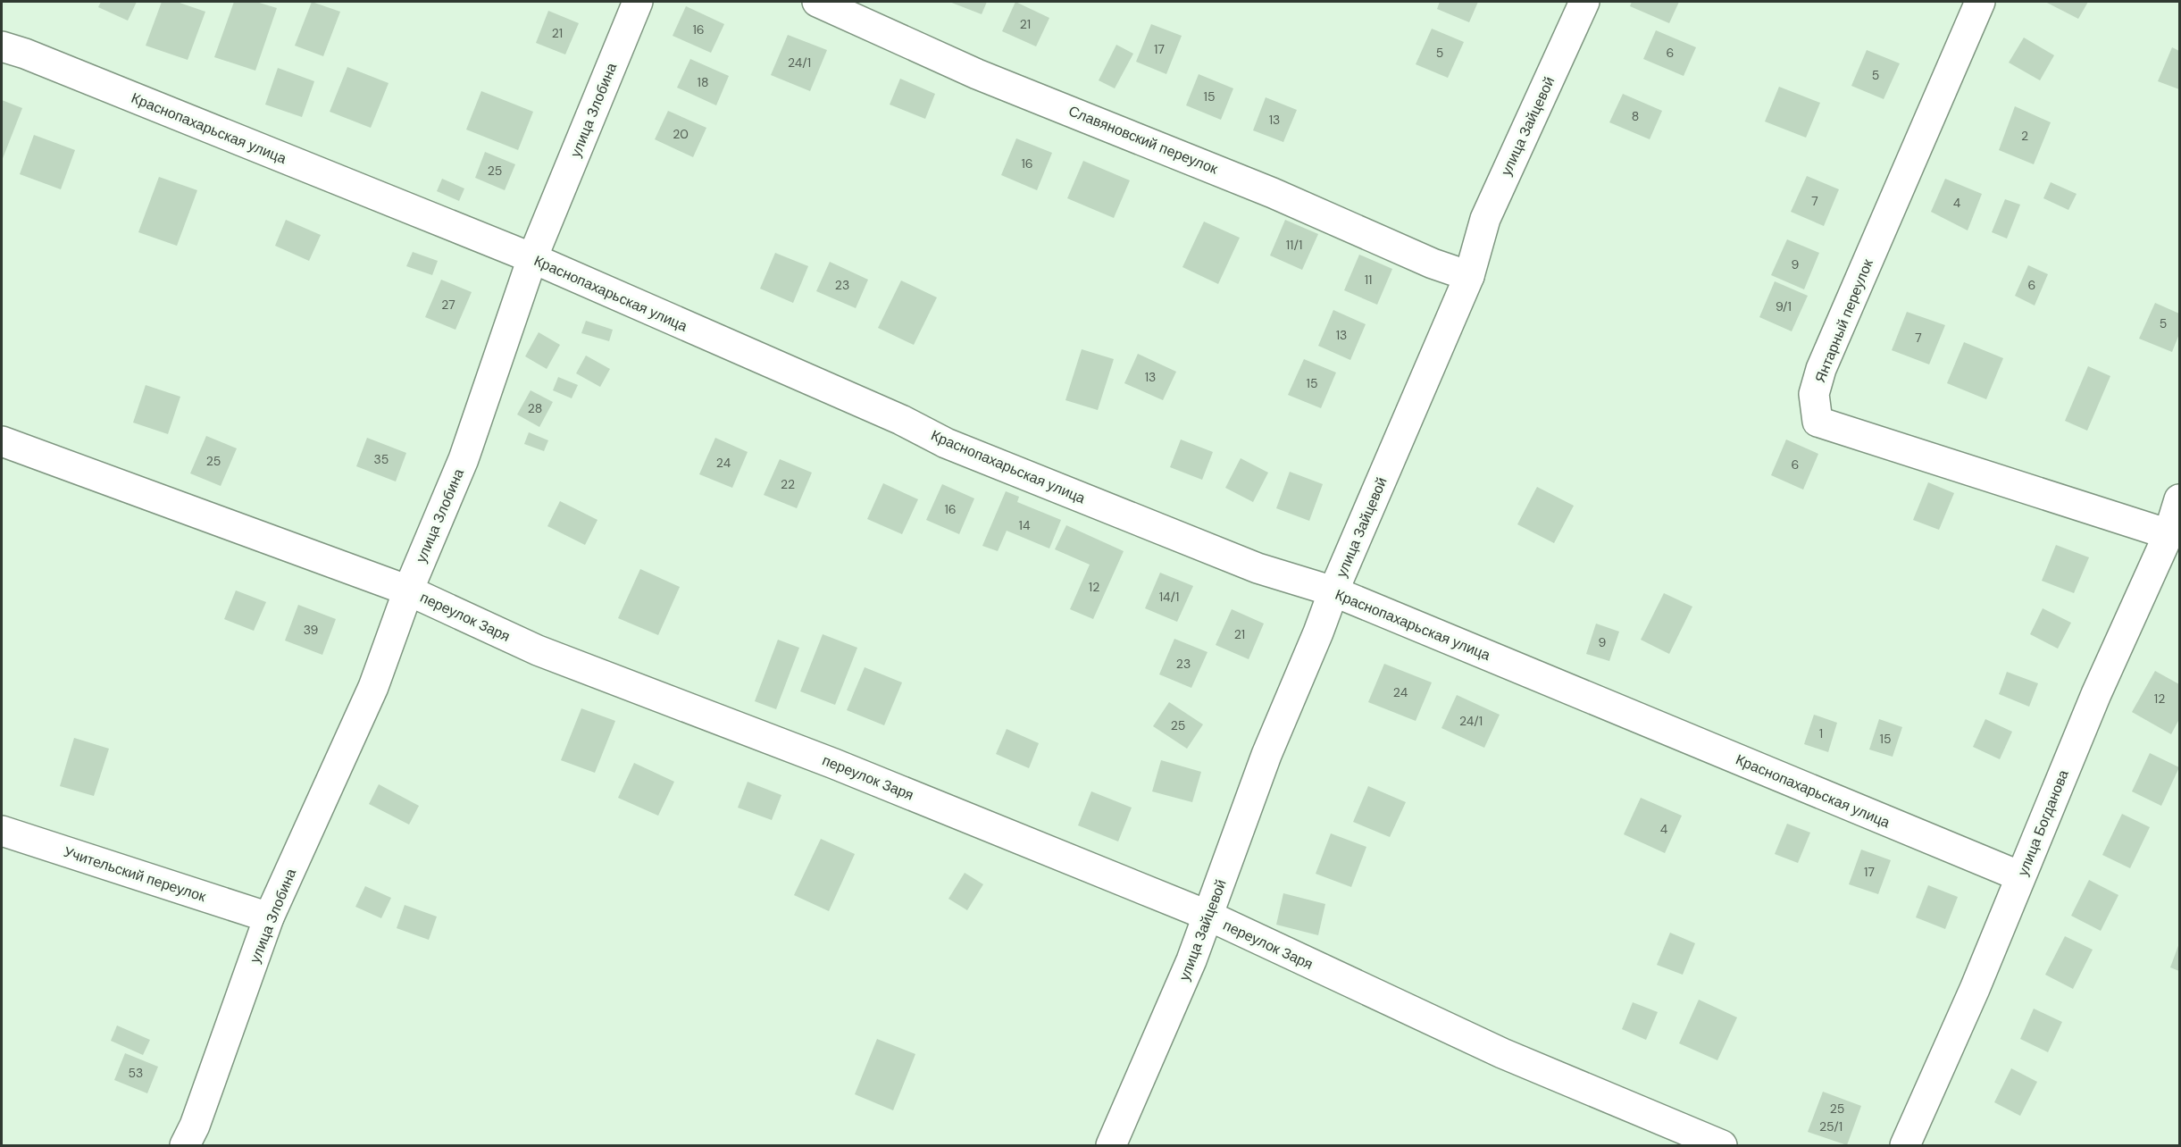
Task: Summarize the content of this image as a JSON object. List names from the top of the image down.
{
  "streets": {
    "street": [
      "улица Злобина",
      "улица Зайцевой",
      "Краснопахарьская улица",
      "Славяновский переулок",
      "Янтарный переулок",
      "переулок Заря",
      "улица Богданова",
      "Учительский переулок"
    ]
  },
  "crossings": [
    ["улица Злобина", "Краснопахарьская улица"],
    ["улица Злобина", "переулок Заря"],
    ["улица Злобина", "Учительский переулок"],
    ["улица Зайцевой", "Краснопахарьская улица"],
    ["улица Зайцевой", "Славяновский переулок"],
    ["улица Зайцевой", "переулок Заря"],
    ["Краснопахарьская улица", "улица Богданова"],
    ["Янтарный переулок", "улица Богданова"]
  ],
  "house_numbers": [
    "21",
    "16",
    "21",
    "17",
    "5",
    "6",
    "24/1",
    "5",
    "18",
    "15",
    "8",
    "13",
    "20",
    "2",
    "16",
    "25",
    "7",
    "4",
    "11/1",
    "9",
    "11",
    "23",
    "6",
    "27",
    "9/1",
    "5",
    "13",
    "7",
    "13",
    "15",
    "28",
    "35",
    "25",
    "24",
    "6",
    "22",
    "16",
    "14",
    "12",
    "14/1",
    "39",
    "21",
    "9",
    "23",
    "24",
    "12",
    "24/1",
    "25",
    "1",
    "15",
    "4",
    "17",
    "53",
    "25",
    "25/1"
  ]
}
